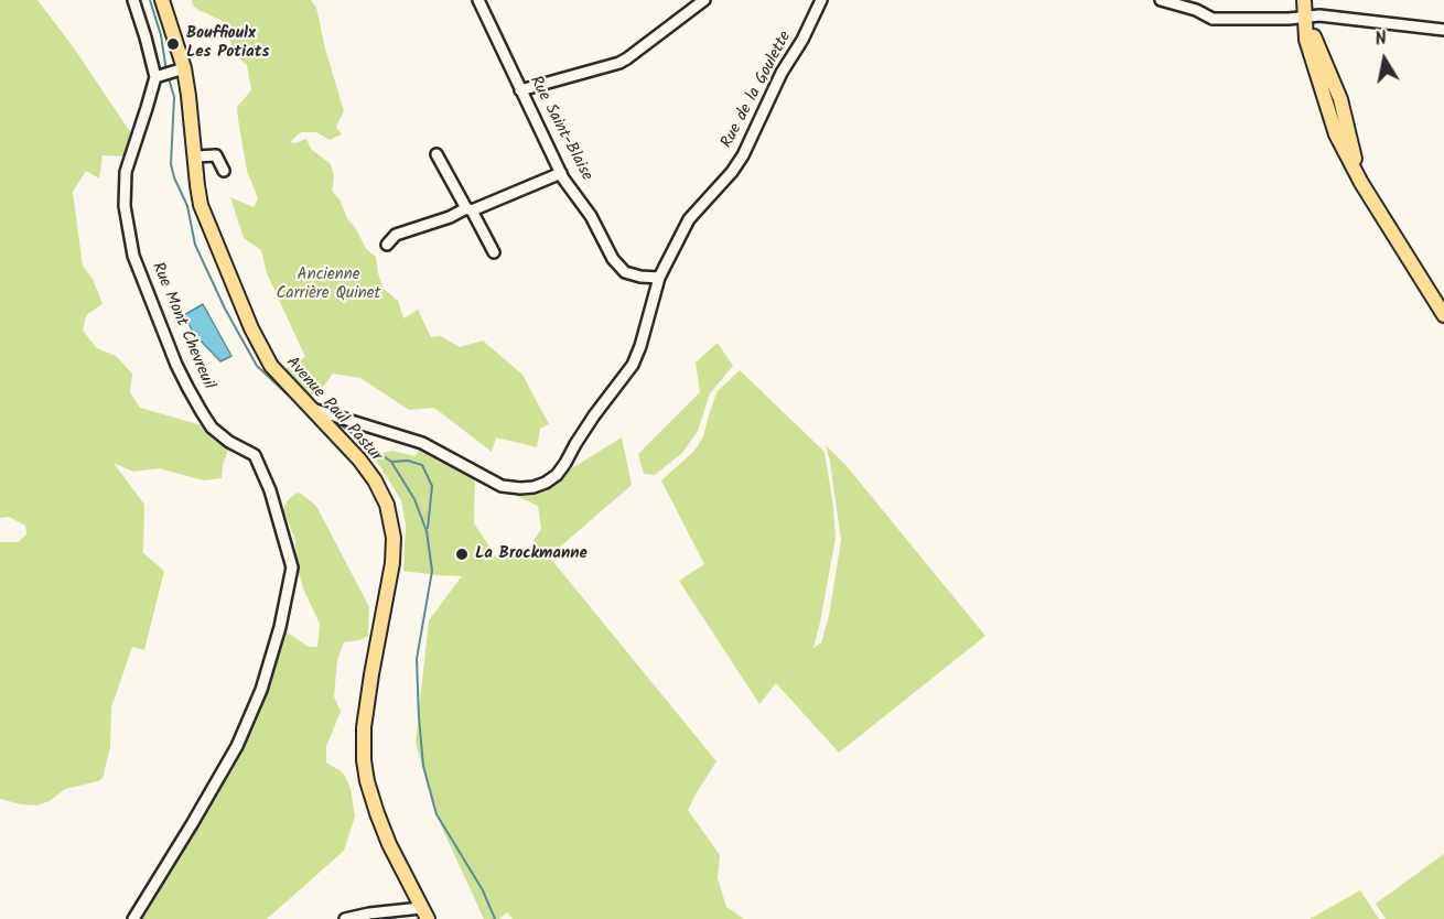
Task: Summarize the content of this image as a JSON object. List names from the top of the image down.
{
  "streets": {
    "main road": ["Avenue Paul Pastur"],
    "street": ["Rue de la Goulette", "Rue Saint-Blaise", "Rue Mont Chevreuil"]
  },
  "crossings": [
    ["Rue de la Goulette", "Rue Saint-Blaise"],
    ["Rue de la Goulette", "Avenue Paul Pastur"],
    ["Rue Mont Chevreuil", "Avenue Paul Pastur"]
  ],
  "parks": ["Ancienne Carrière Quinet"],
  "places": ["Bouffioulx Les Potiats", "La Brockmanne"],
  "north": "top"
}
